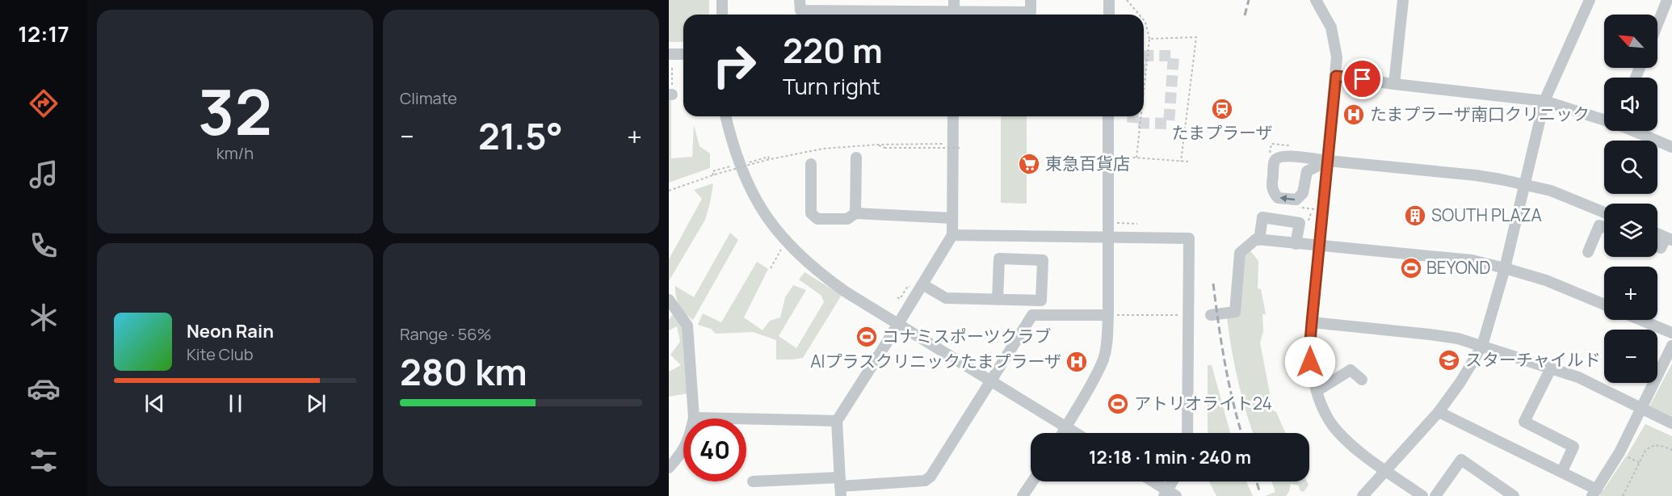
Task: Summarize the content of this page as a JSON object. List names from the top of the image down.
{
  "places": {
    "station": ["たまプラーザ"],
    "hospital": ["たまプラーザ南口クリニック", "AIプラスクリニックたまプラーザ"],
    "supermarket": ["東急百貨店"],
    "building": ["SOUTH PLAZA"],
    "sports": ["BEYOND", "コナミスポーツクラブ", "アトリオライト24"],
    "school or university": ["スターチャイルド"]
  },
  "north": "top left",
  "page": {
    "tabs": "12:17",
    "tile": [
      ["32", "km/h"],
      "Climate",
      ["Range · 56%", "280 km"]
    ],
    "map_buttons": ["+", "−"],
    "turn": ["220 m", "Turn right"],
    "heat": ["−", "21.5°", "+"],
    "song": ["Neon Rain", "Kite Club"],
    "limit": "40",
    "trip": "12:18 · 1 min · 240 m"
  }
}
